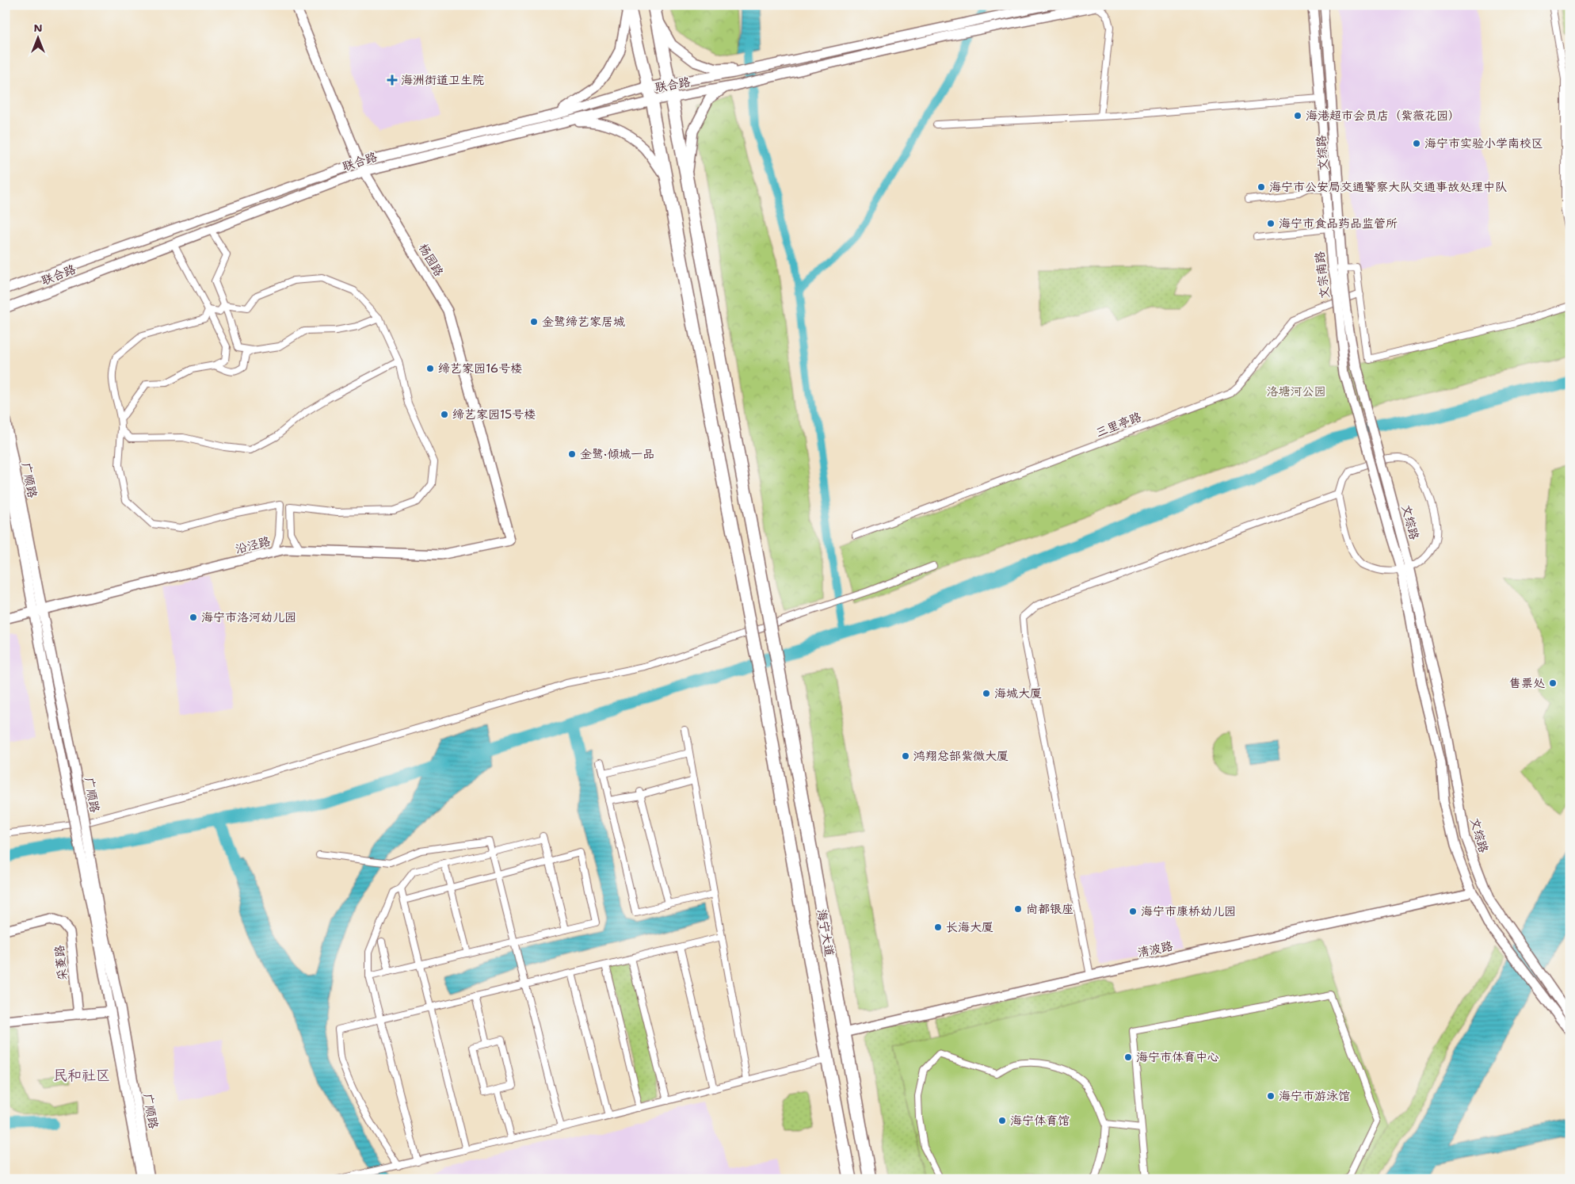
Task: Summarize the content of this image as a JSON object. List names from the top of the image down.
{
  "streets": {
    "highway": ["海宁大道"],
    "main road": [
      "联合路",
      "文综路",
      "杨园路",
      "文宗南路",
      "广顺路",
      "沿泾路",
      "清波路",
      "采菱路"
    ],
    "street": ["三里亭路"]
  },
  "crossings": [
    ["联合路", "杨园路"],
    ["联合路", "海宁大道"],
    ["文综路", "文宗南路"],
    ["杨园路", "沿泾路"],
    ["文宗南路", "清波路"],
    ["广顺路", "沿泾路"],
    ["海宁大道", "清波路"]
  ],
  "districts": ["民和社区"],
  "parks": ["洛塘河公园"],
  "places": {
    "health": ["海洲街道卫生院"],
    "other": [
      "海港超市会员店（紫薇花园）",
      "海宁市实验小学南校区",
      "海宁市公安局交通警察大队交通事故处理中队",
      "海宁市食品药品监管所",
      "金鹭缔艺家居城",
      "缔艺家园16号楼",
      "缔艺家园15号楼",
      "金鹭·倾城一品",
      "海宁市洛河幼儿园",
      "售票处",
      "海城大厦",
      "鸿翔总部紫微大厦",
      "尚都银座",
      "海宁市康桥幼儿园",
      "长海大厦",
      "海宁市体育中心",
      "海宁市游泳馆",
      "海宁体育馆"
    ]
  },
  "north": "top"
}
